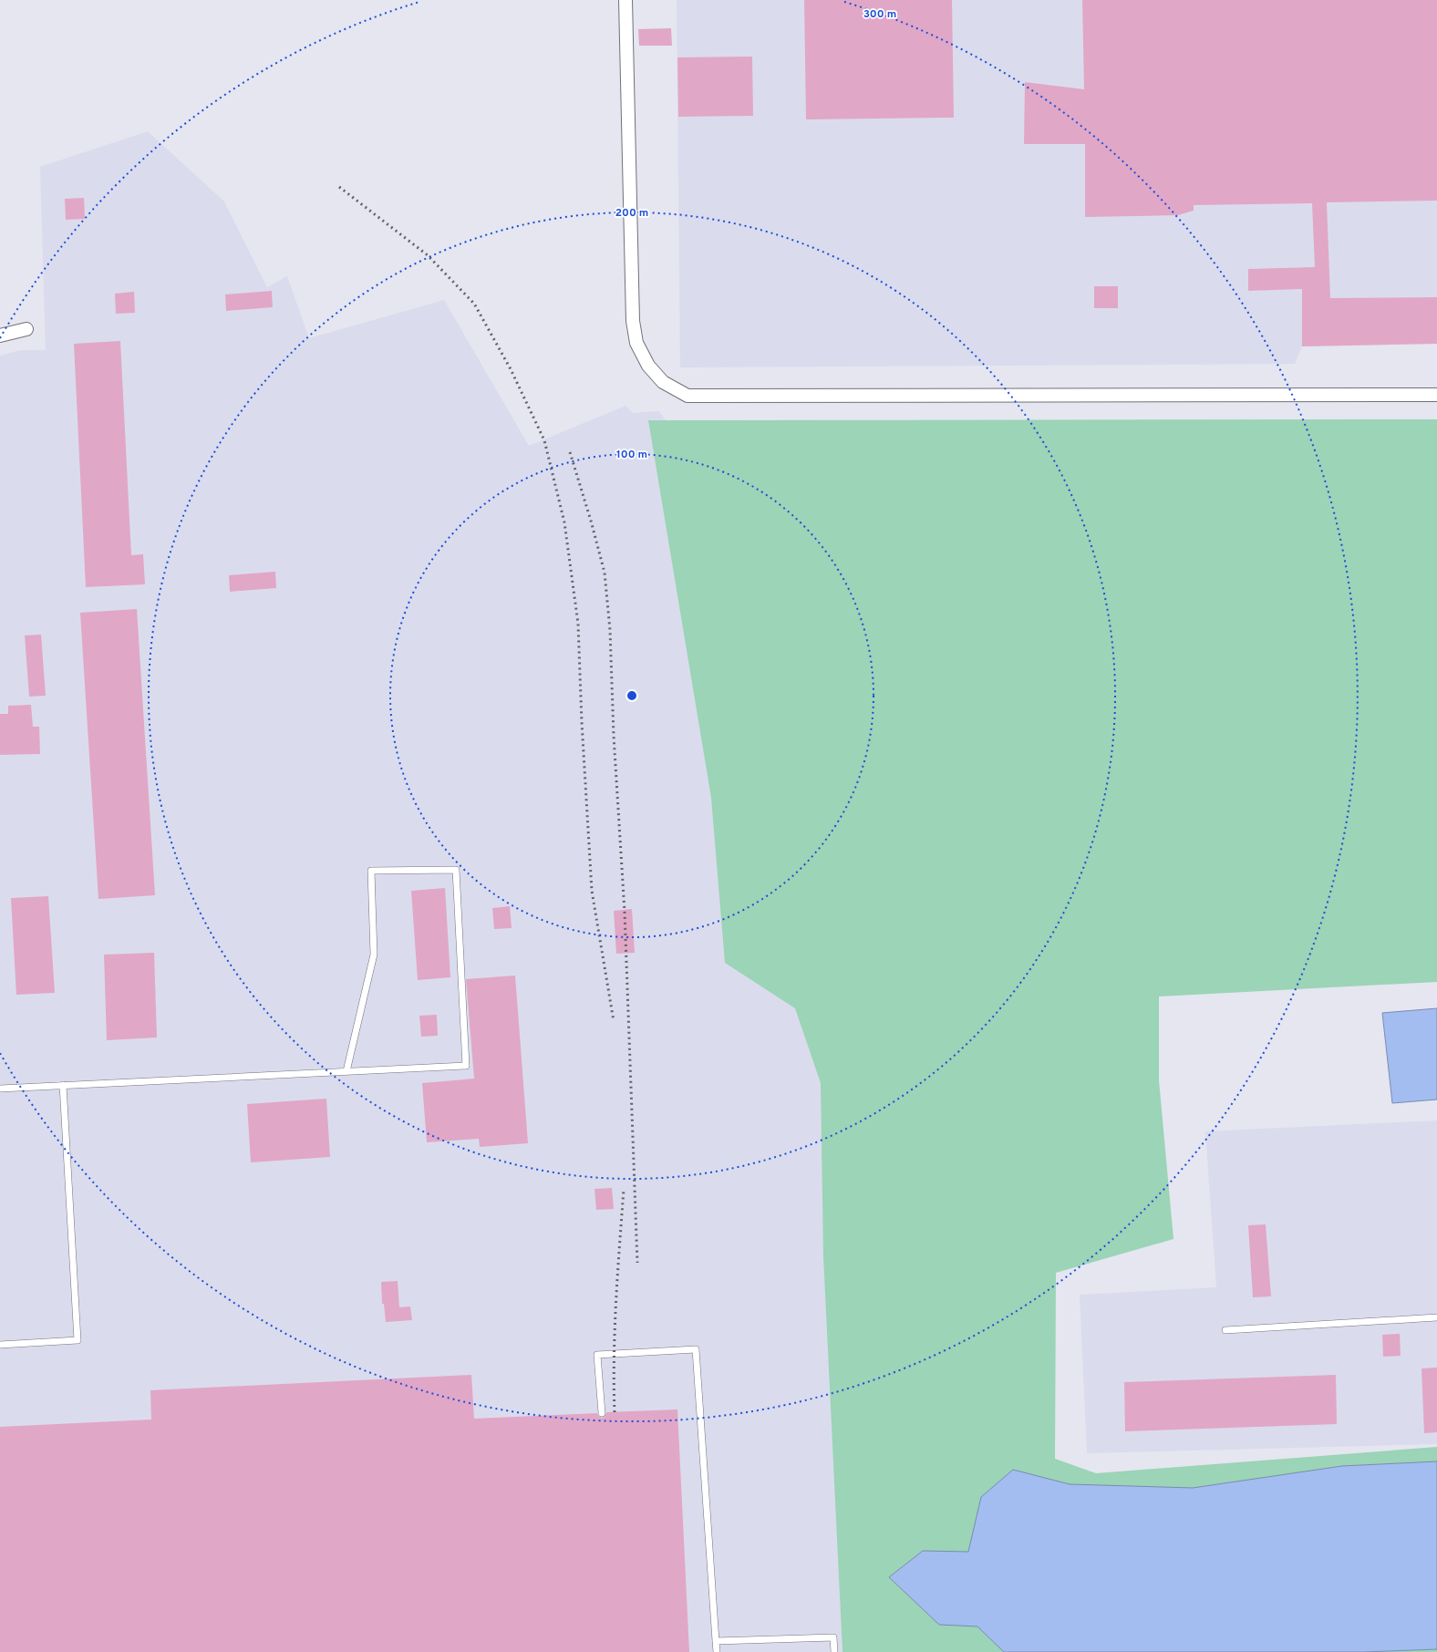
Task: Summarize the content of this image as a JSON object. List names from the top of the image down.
{
  "rings": ["300 m", "200 m", "100 m"]
}
